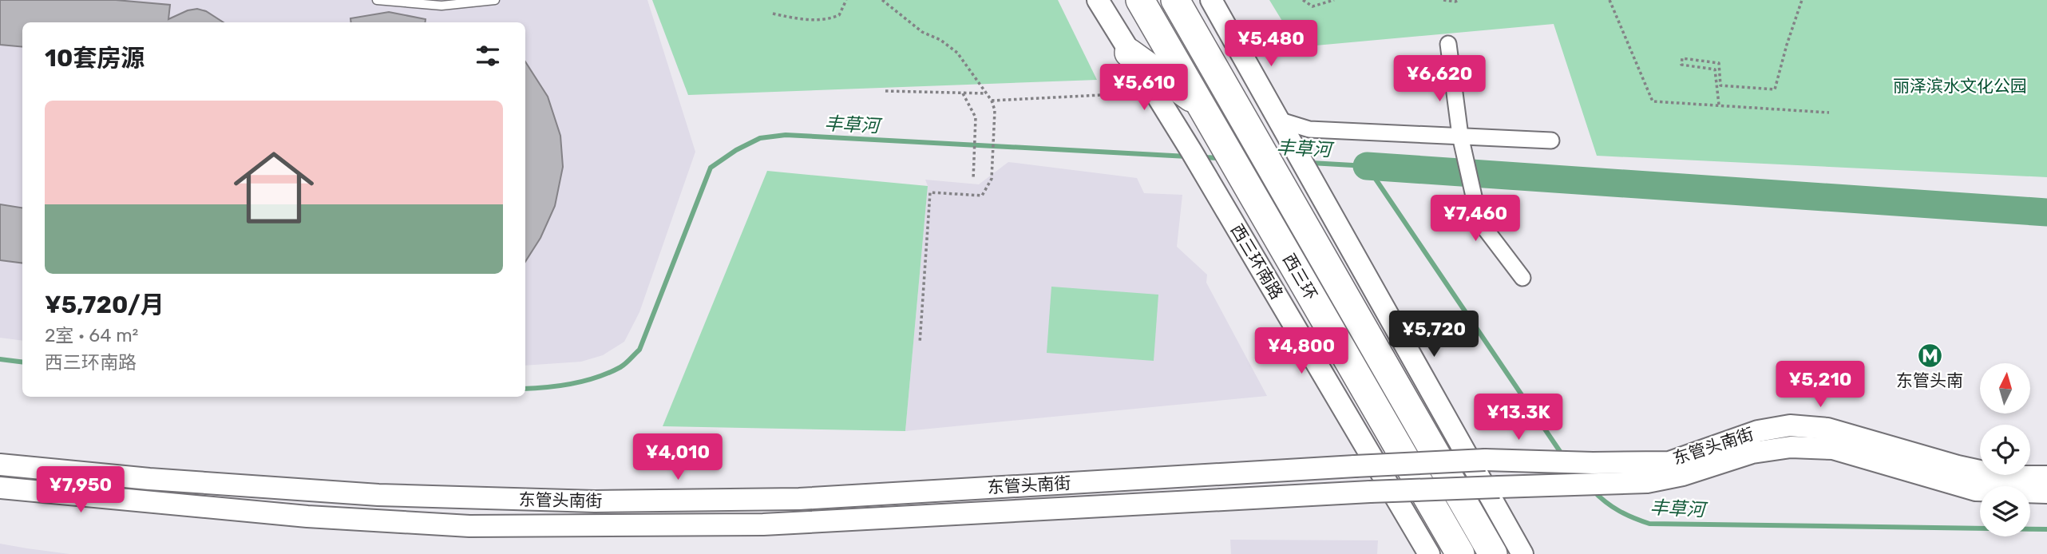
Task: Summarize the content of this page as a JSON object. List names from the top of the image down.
{
  "streets": {
    "highway": ["西三环"],
    "main road": ["西三环南路", "东管头南街"]
  },
  "water": ["丰草河"],
  "parks": ["丽泽滨水文化公园"],
  "places": {
    "metro station": ["东管头南"]
  },
  "north": "top",
  "page": {
    "price": [
      "¥5,480",
      "¥6,620",
      "¥5,610",
      "¥7,460",
      "¥5,720",
      "¥4,800",
      "¥5,210",
      "¥13.3K",
      "¥4,010",
      "¥7,950"
    ],
    "heading": "10套房源",
    "list": [
      {
        "name": "¥5,720/月",
        "note": "2室 · 64 m² · 西三环南路"
      }
    ]
  }
}
